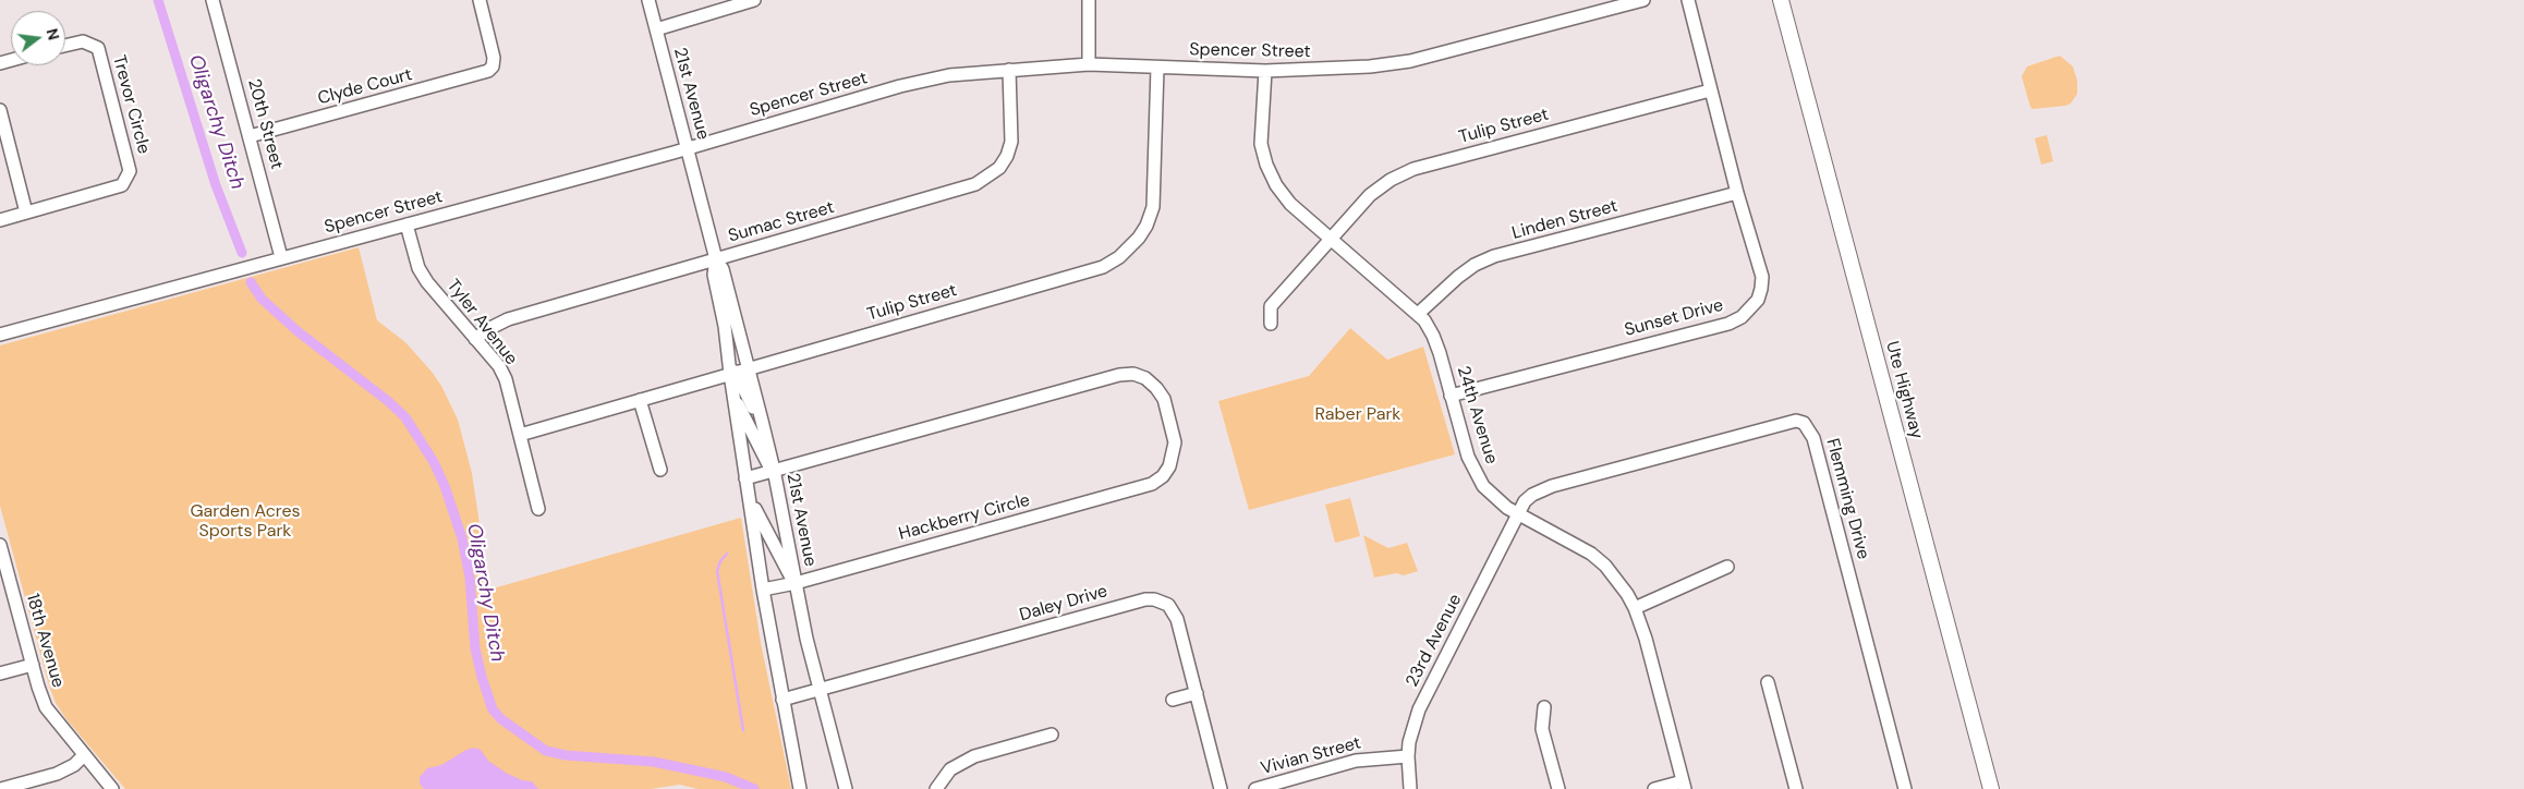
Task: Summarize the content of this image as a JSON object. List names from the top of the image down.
{
  "streets": {
    "main road": ["Ute Highway"],
    "street": [
      "Spencer Street",
      "Clyde Court",
      "21st Avenue",
      "Trevor Circle",
      "20th Street",
      "Tulip Street",
      "Linden Street",
      "Sumac Street",
      "Sunset Drive",
      "Tyler Avenue",
      "24th Avenue",
      "Flemming Drive",
      "Hackberry Circle",
      "Daley Drive",
      "18th Avenue",
      "23rd Avenue",
      "Vivian Street"
    ]
  },
  "crossings": [
    ["Spencer Street", "21st Avenue"],
    ["Spencer Street", "20th Street"],
    ["Spencer Street", "Tulip Street"],
    ["Spencer Street", "Sumac Street"],
    ["Spencer Street", "Tyler Avenue"],
    ["Spencer Street", "24th Avenue"],
    ["Clyde Court", "20th Street"],
    ["21st Avenue", "Tulip Street"],
    ["21st Avenue", "Sumac Street"],
    ["21st Avenue", "Hackberry Circle"],
    ["21st Avenue", "Daley Drive"],
    ["Tulip Street", "Sunset Drive"],
    ["Tulip Street", "Tyler Avenue"],
    ["Tulip Street", "24th Avenue"],
    ["Linden Street", "Sunset Drive"],
    ["Linden Street", "24th Avenue"],
    ["Sumac Street", "Tyler Avenue"],
    ["Sunset Drive", "24th Avenue"],
    ["24th Avenue", "Flemming Drive"],
    ["24th Avenue", "23rd Avenue"],
    ["Flemming Drive", "23rd Avenue"],
    ["23rd Avenue", "Vivian Street"]
  ],
  "water": ["Oligarchy Ditch"],
  "parks": ["Raber Park", "Garden Acres Sports Park"],
  "north": "right"
}
